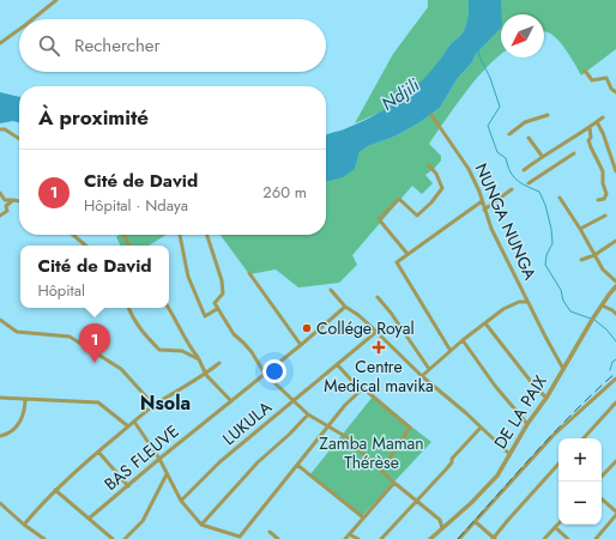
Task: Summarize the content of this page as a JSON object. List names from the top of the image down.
{
  "streets": {
    "street": [
      "NUNGA NUNGA",
      "DE LA PAIX",
      "LUKULA",
      "BAS FLEUVE"
    ]
  },
  "crossings": [
    ["NUNGA NUNGA", "DE LA PAIX"]
  ],
  "districts": ["Nsola"],
  "water": ["Ndjili"],
  "parks": ["Zamba Maman Thérèse"],
  "places": {
    "other": ["Collége Royal"],
    "health": ["Centre Medical mavika"]
  },
  "north": "bottom left",
  "page": {
    "search": "Rechercher",
    "heading": "À proximité",
    "list": [
      {
        "mark": "1",
        "name": "Cité de David",
        "note": "Hôpital · Ndaya",
        "value": "260 m"
      }
    ],
    "popup": ["Cité de David", "Hôpital"],
    "pins": "1",
    "map_buttons": ["+", "−"]
  }
}
